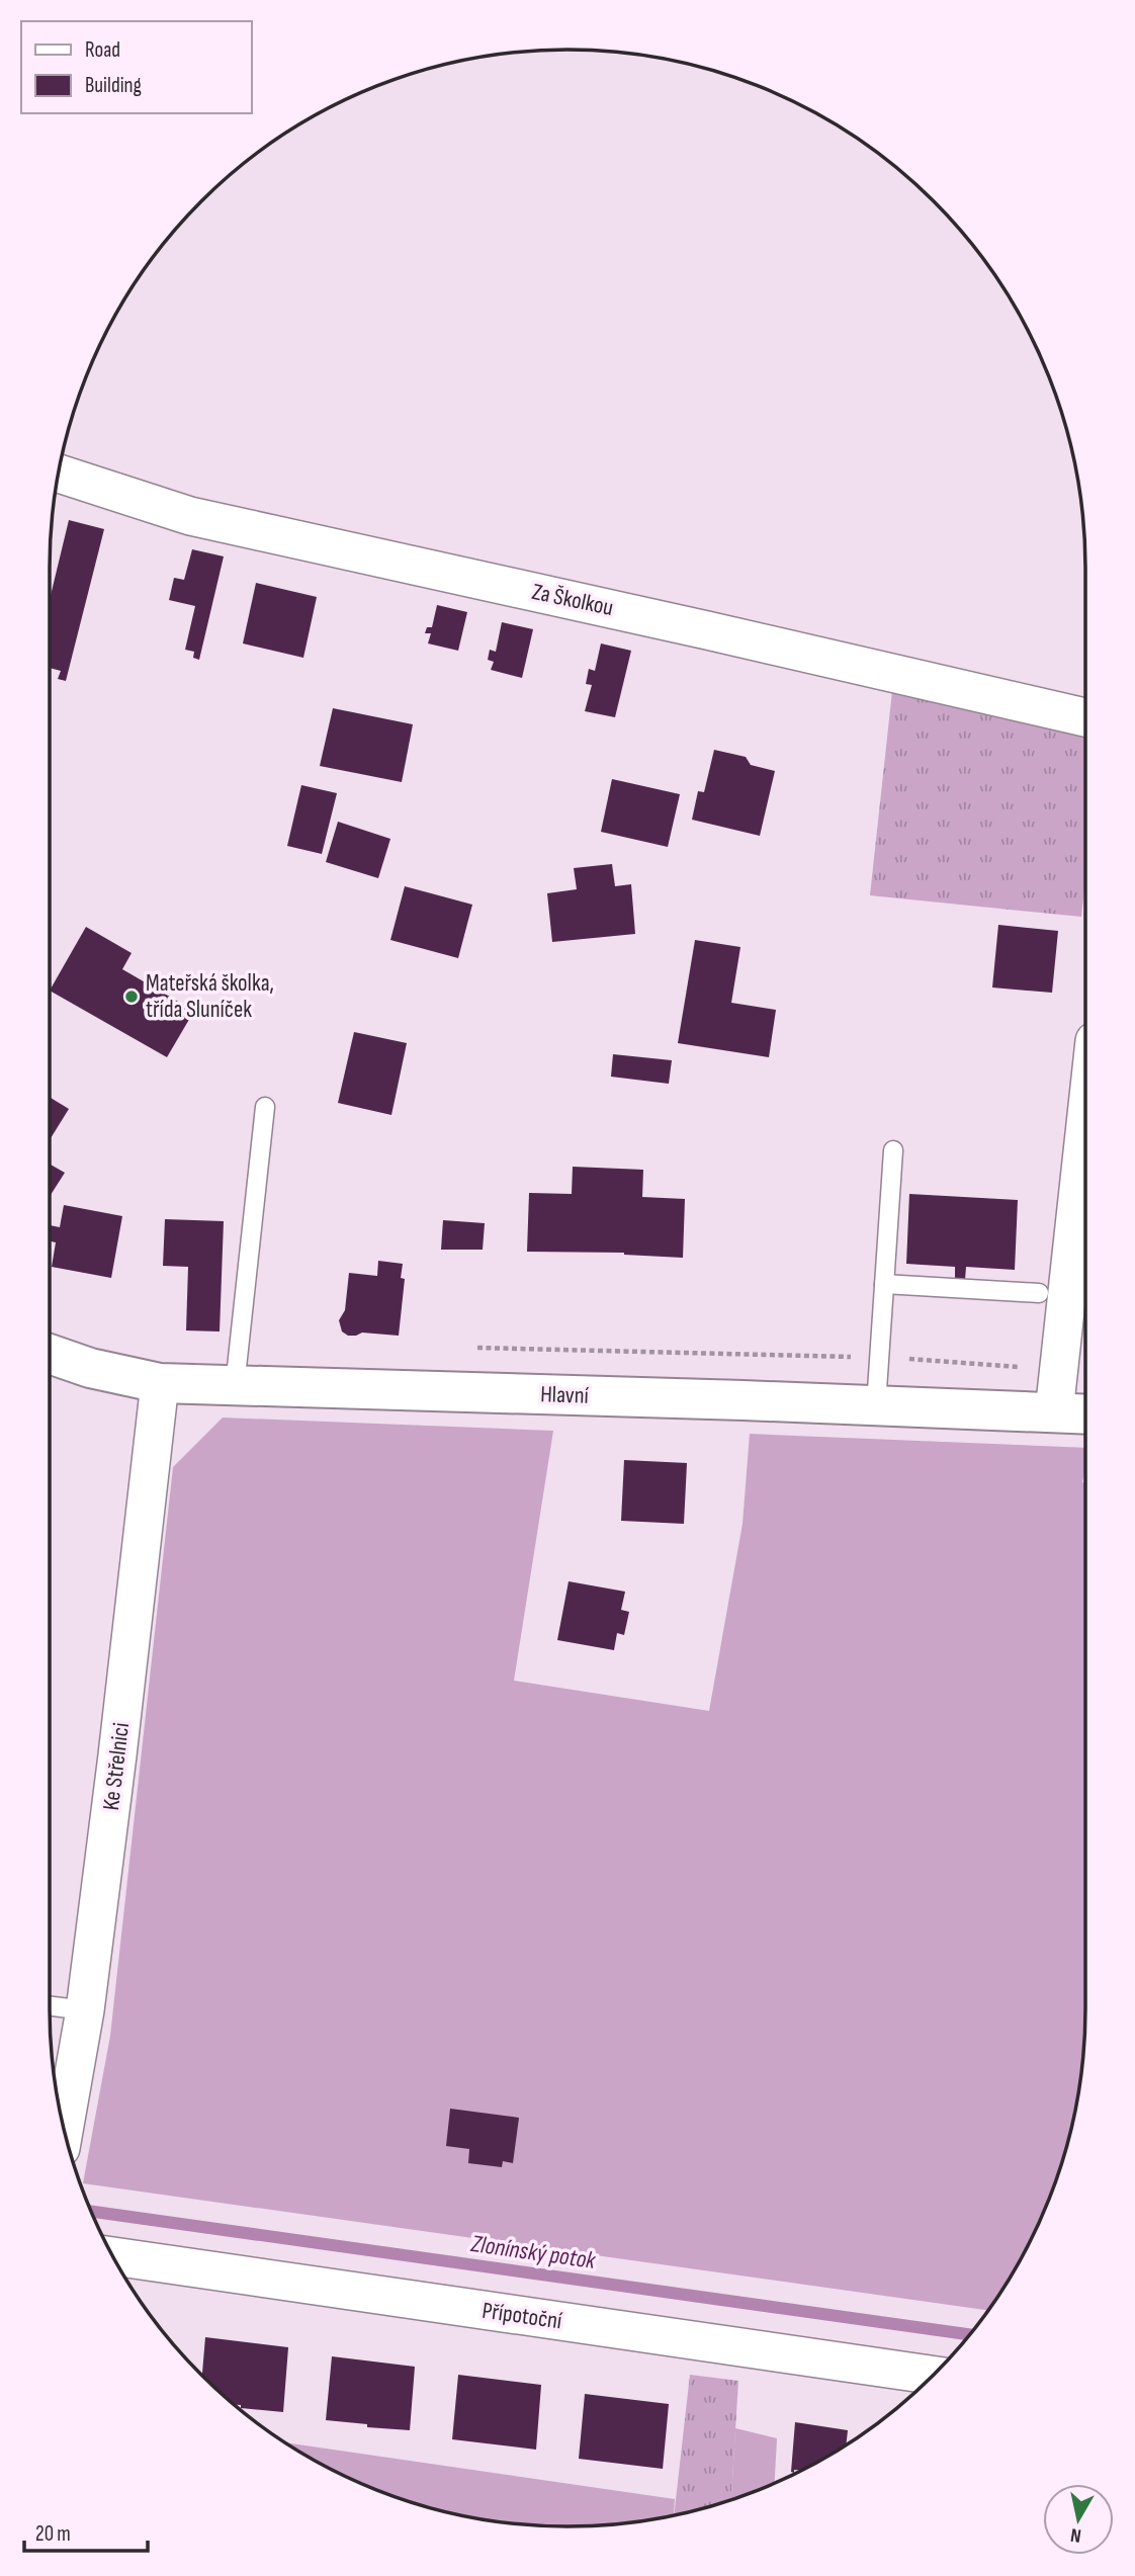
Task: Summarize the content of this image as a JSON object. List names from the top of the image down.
{
  "streets": {
    "street": [
      "Za Školkou",
      "Hlavní",
      "Ke Střelnici",
      "Přípotoční"
    ]
  },
  "crossings": [
    ["Hlavní", "Ke Střelnici"]
  ],
  "water": ["Zlonínský potok"],
  "places": ["Mateřská školka, třída Sluníček"],
  "legend": ["Road", "Building"],
  "scale_bar": "20 m",
  "north": "bottom"
}
